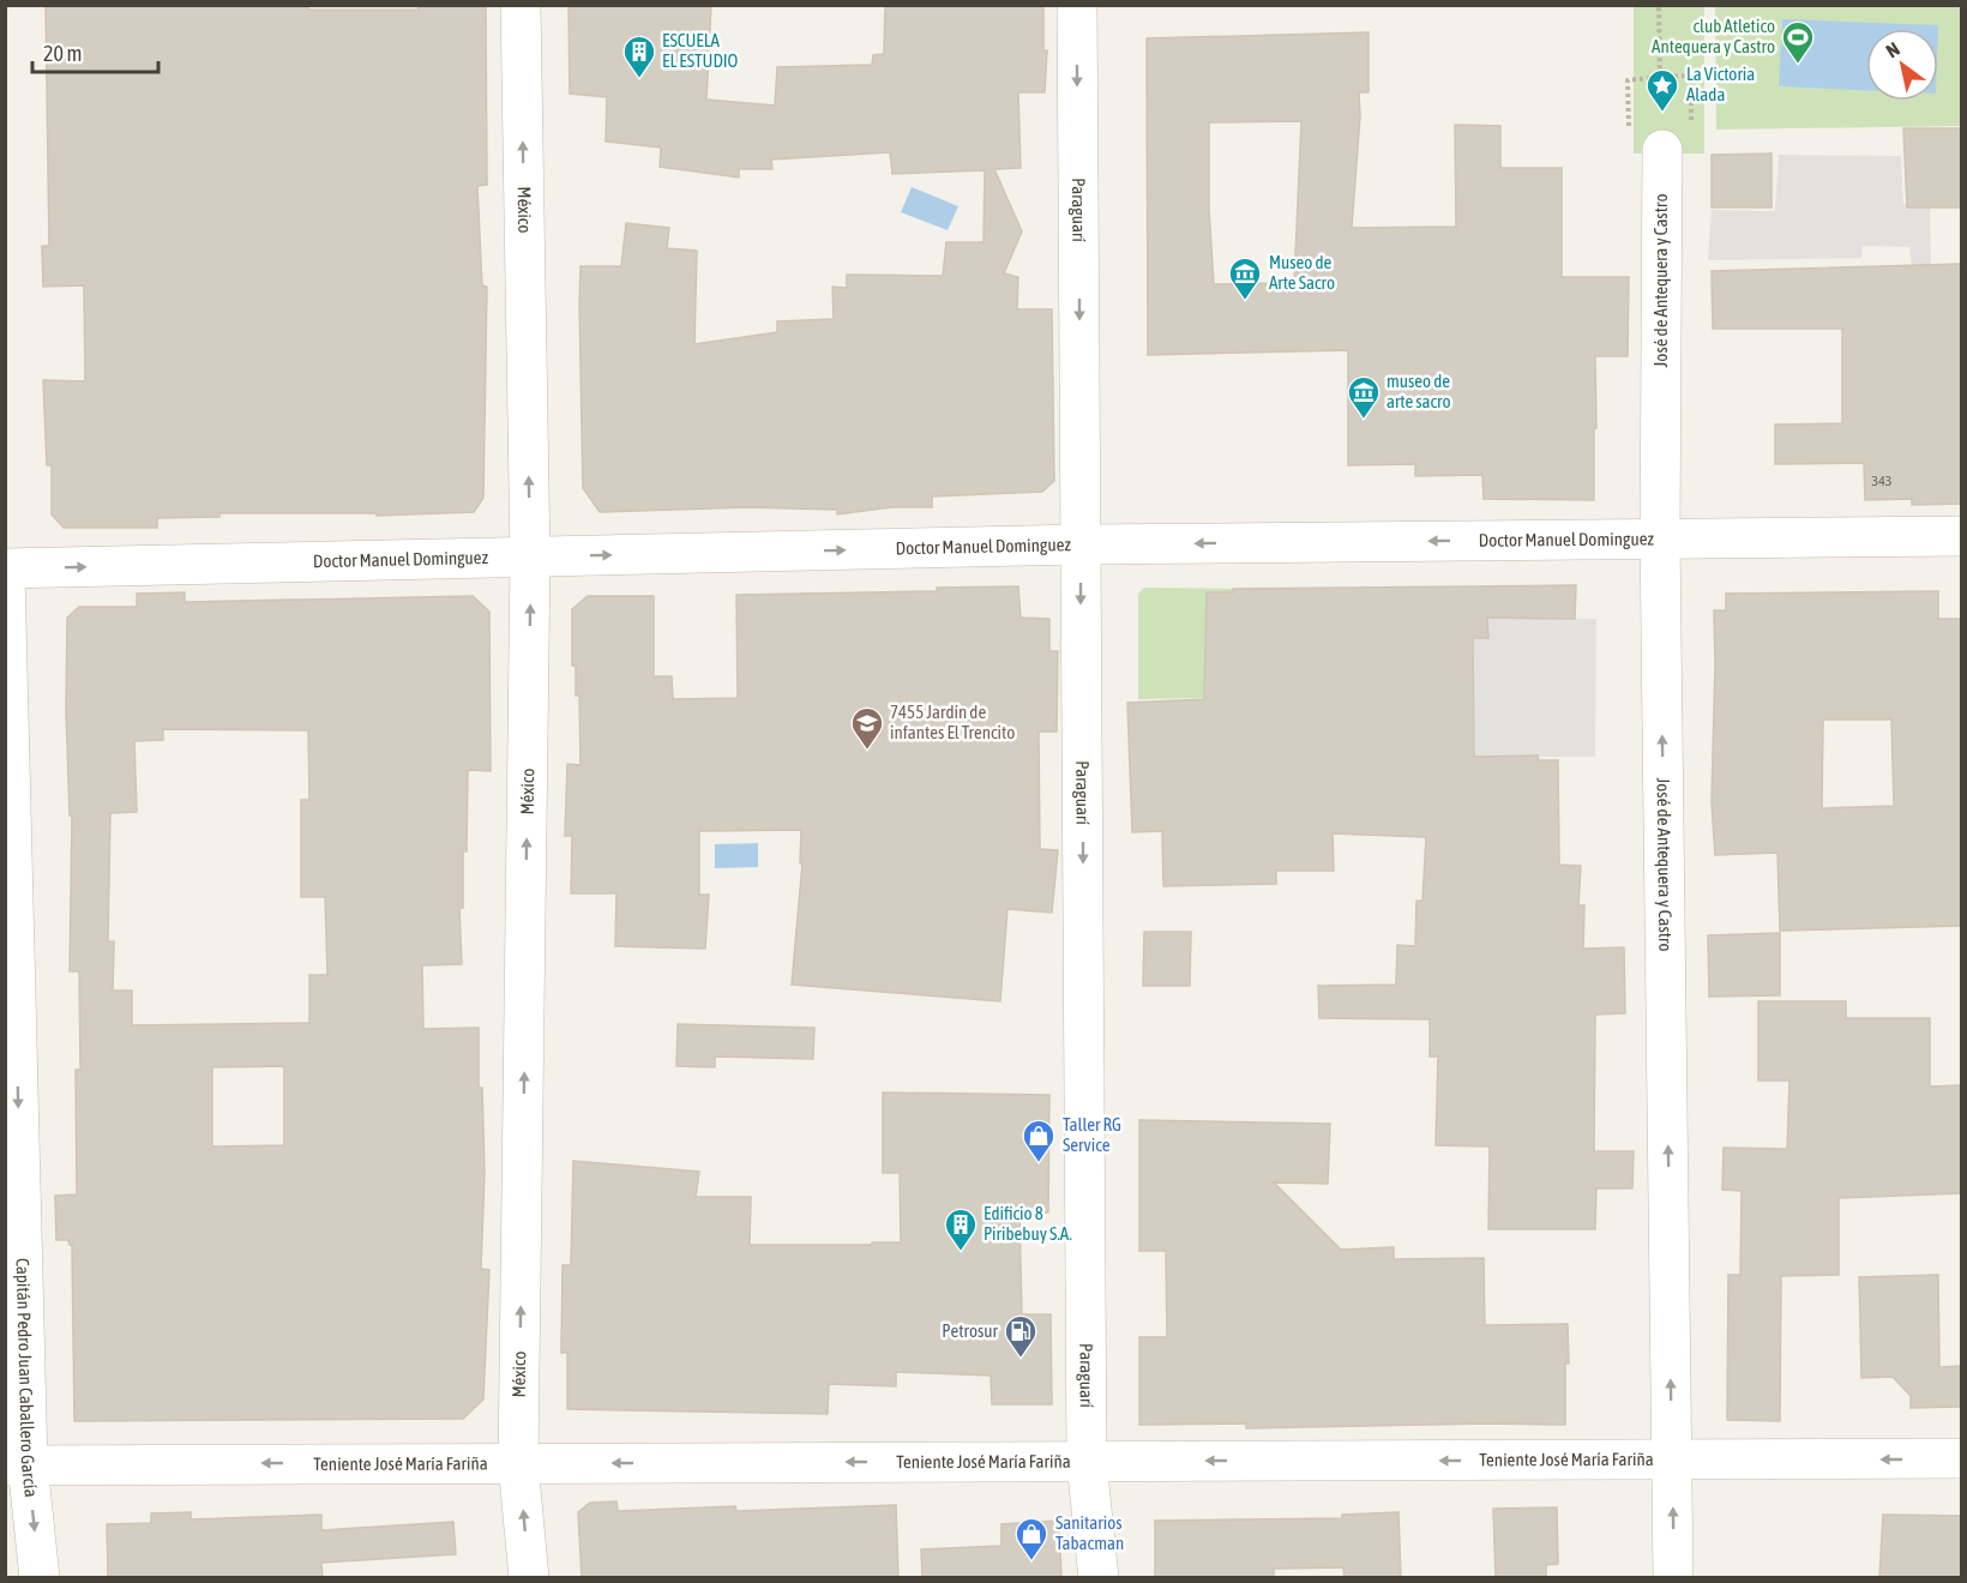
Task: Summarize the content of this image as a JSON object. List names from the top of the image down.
{
  "streets": {
    "street": [
      "México",
      "Paraguarí",
      "José de Antequera y Castro",
      "Doctor Manuel Dominguez",
      "Capitán Pedro Juan Caballero García",
      "Teniente José María Fariña"
    ]
  },
  "crossings": [
    ["México", "Doctor Manuel Dominguez"],
    ["México", "Teniente José María Fariña"],
    ["Paraguarí", "Doctor Manuel Dominguez"],
    ["Paraguarí", "Teniente José María Fariña"],
    ["José de Antequera y Castro", "Doctor Manuel Dominguez"],
    ["José de Antequera y Castro", "Teniente José María Fariña"],
    ["Doctor Manuel Dominguez", "Capitán Pedro Juan Caballero García"],
    ["Capitán Pedro Juan Caballero García", "Teniente José María Fariña"]
  ],
  "one_way": [
    "México",
    "Paraguarí",
    "José de Antequera y Castro",
    "Capitán Pedro Juan Caballero García",
    "Teniente José María Fariña"
  ],
  "places": {
    "sports": ["club Atletico Antequera y Castro"],
    "building": ["ESCUELA EL ESTUDIO", "Edificio 8 Piribebuy S.A."],
    "place": ["La Victoria Alada"],
    "museum": ["Museo de Arte Sacro", "museo de arte sacro"],
    "school or university": ["7455 Jardín de infantes El Trencito"],
    "shop": ["Taller RG Service", "Sanitarios Tabacman"],
    "fuel station": ["Petrosur"]
  },
  "house_numbers": ["343"],
  "scale_bar": "20 m",
  "north": "top left"
}
